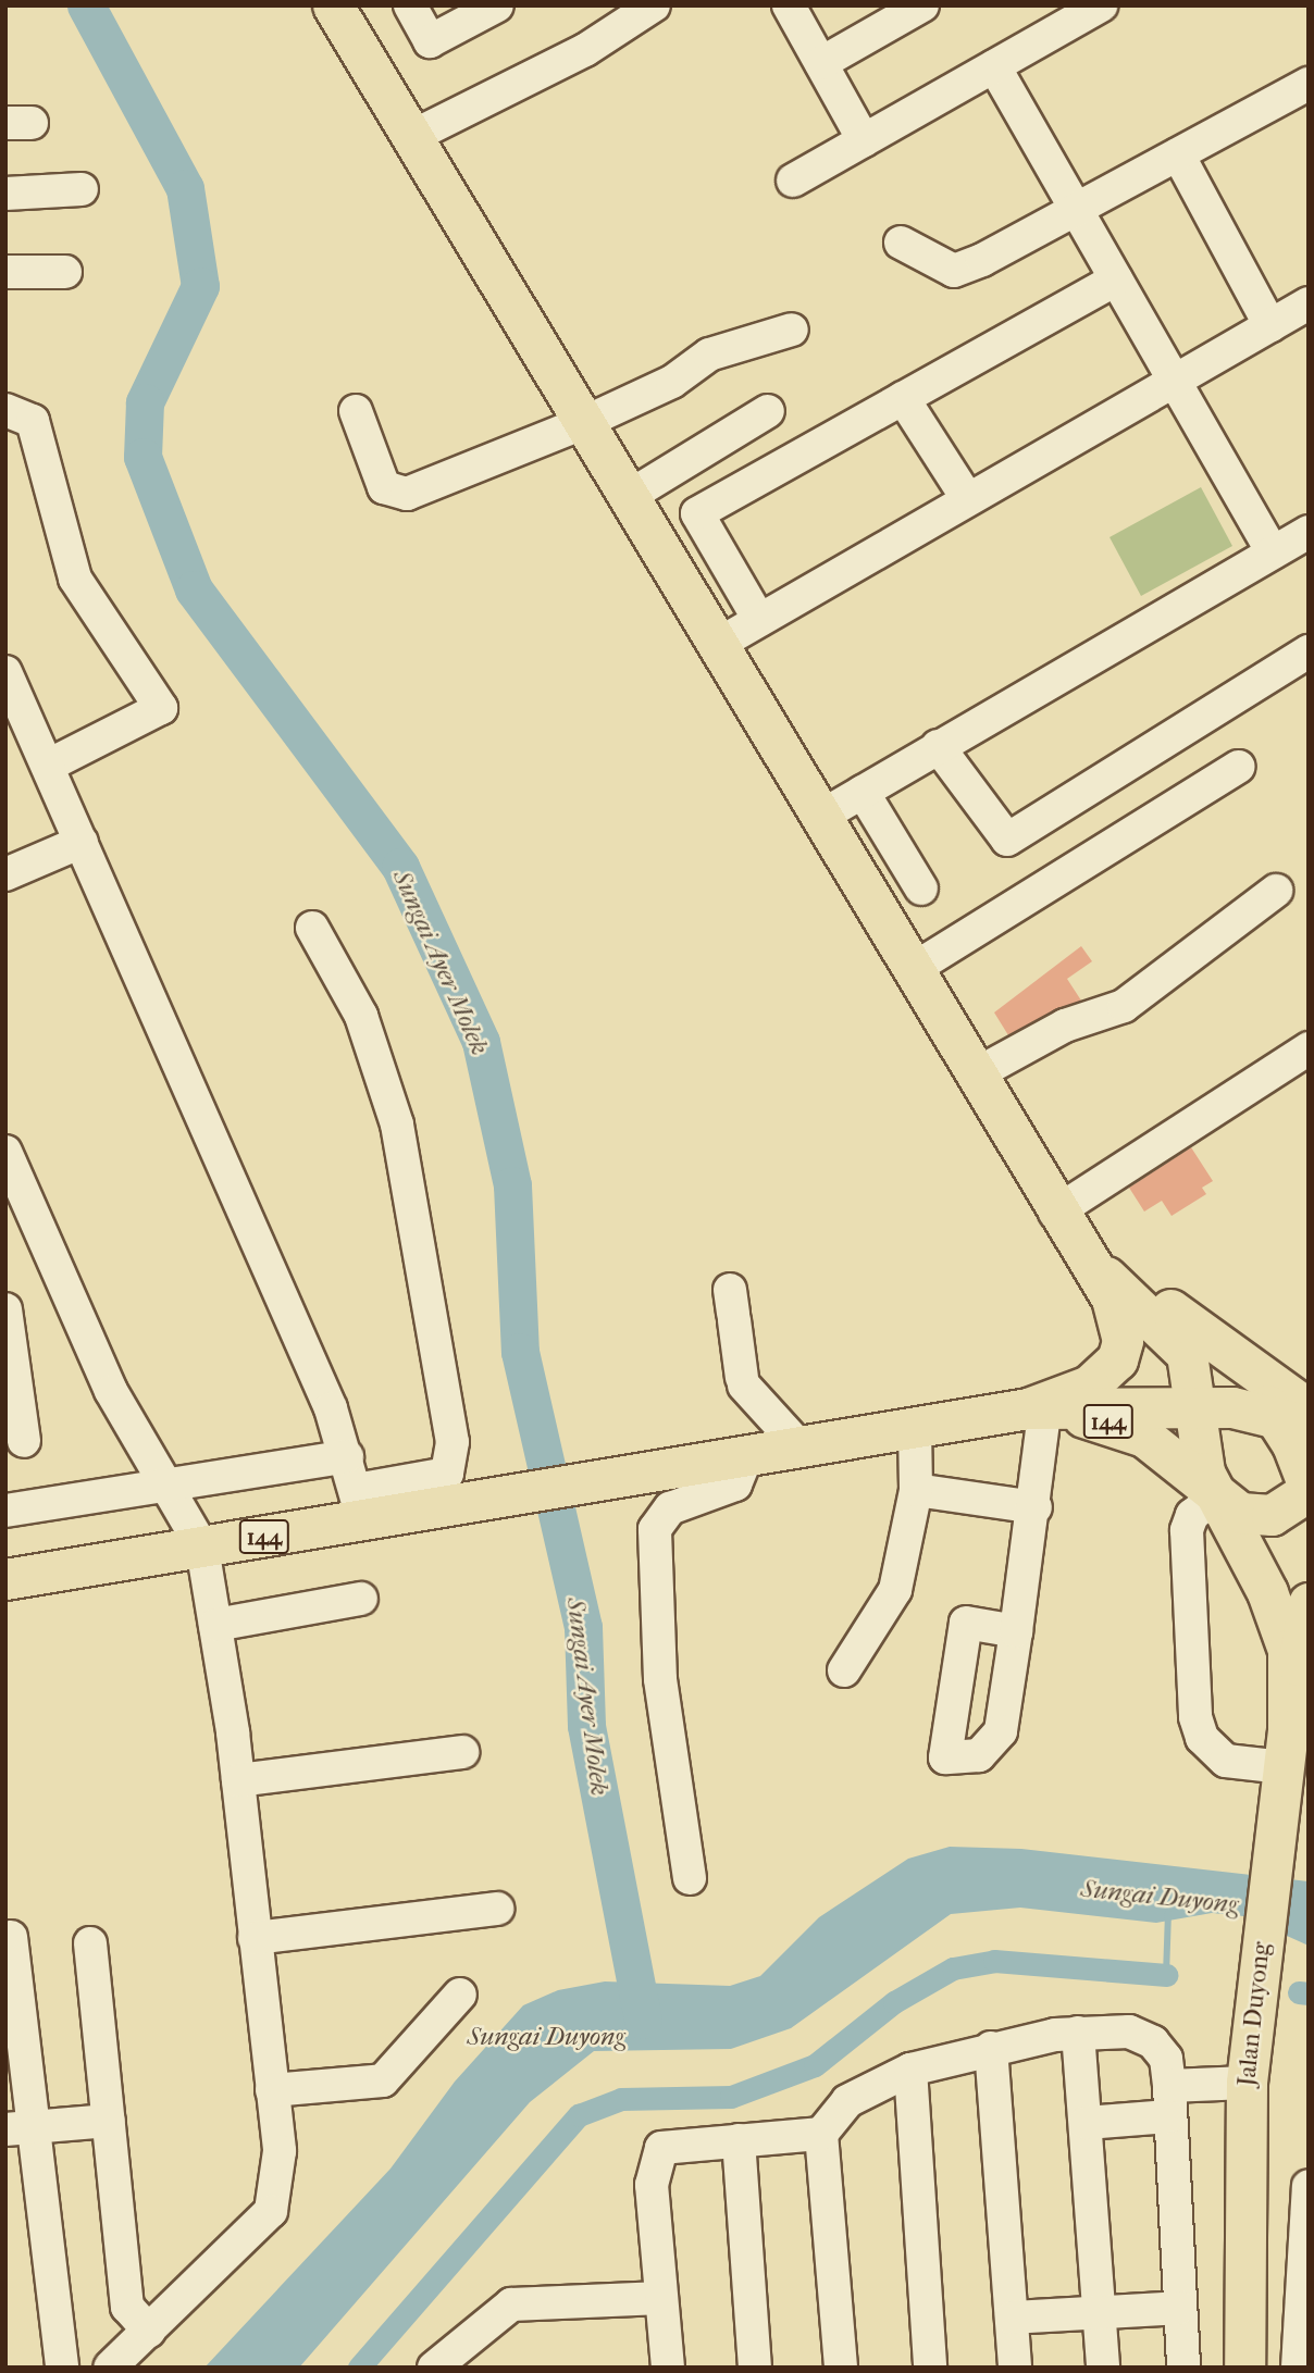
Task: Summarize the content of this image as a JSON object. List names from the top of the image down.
{
  "streets": {
    "main road": ["144", "Jalan Duyong"]
  },
  "crossings": [
    ["144", "Jalan Duyong"]
  ],
  "water": ["Sungai Ayer Molek", "Sungai Duyong"]
}
